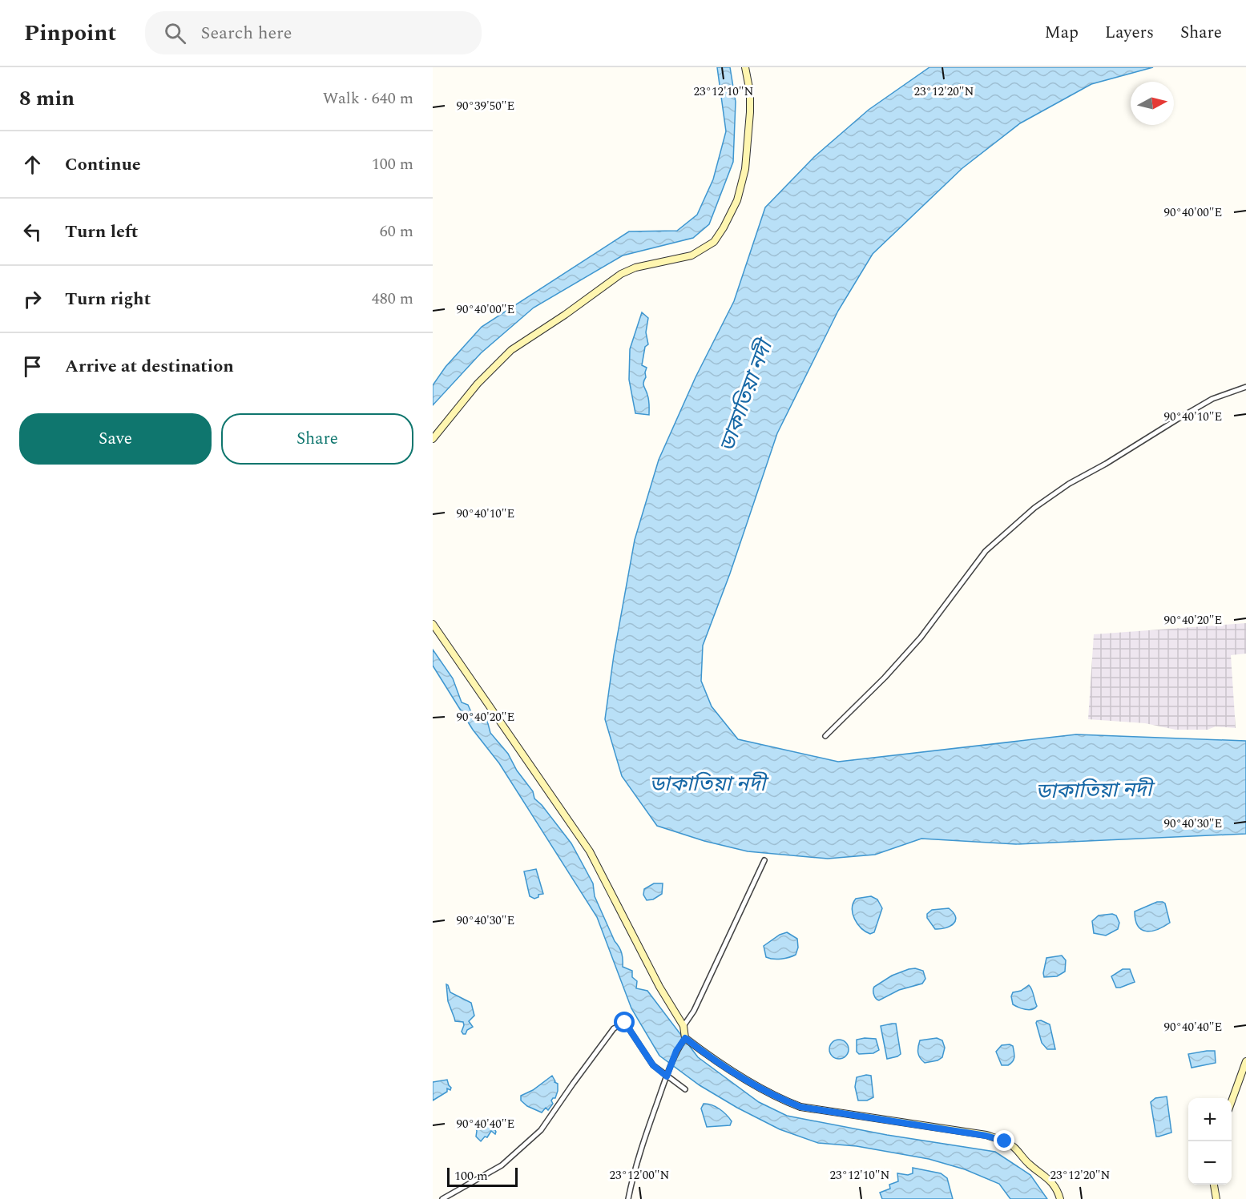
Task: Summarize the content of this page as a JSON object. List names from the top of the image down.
{
  "water": ["ডাকাতিয়া নদী"],
  "scale_bar": "100 m",
  "north": "right",
  "page": {
    "header": "Pinpoint",
    "search": "Search here",
    "nav": ["Map", "Layers", "Share"],
    "heading": ["8 min", "Walk · 640 m"],
    "list": [
      ["Continue", "100 m"],
      ["Turn left", "60 m"],
      ["Turn right", "480 m"],
      "Arrive at destination"
    ],
    "buttons": ["Save", "Share"],
    "map_buttons": ["+", "−"],
    "scale": "100 m"
  },
  "coordinates": [
    "23°12'10\"N",
    "23°12'20\"N",
    "90°39'50\"E",
    "90°40'00\"E",
    "90°40'10\"E",
    "90°40'20\"E",
    "90°40'30\"E",
    "90°40'40\"E",
    "23°12'00\"N"
  ]
}
